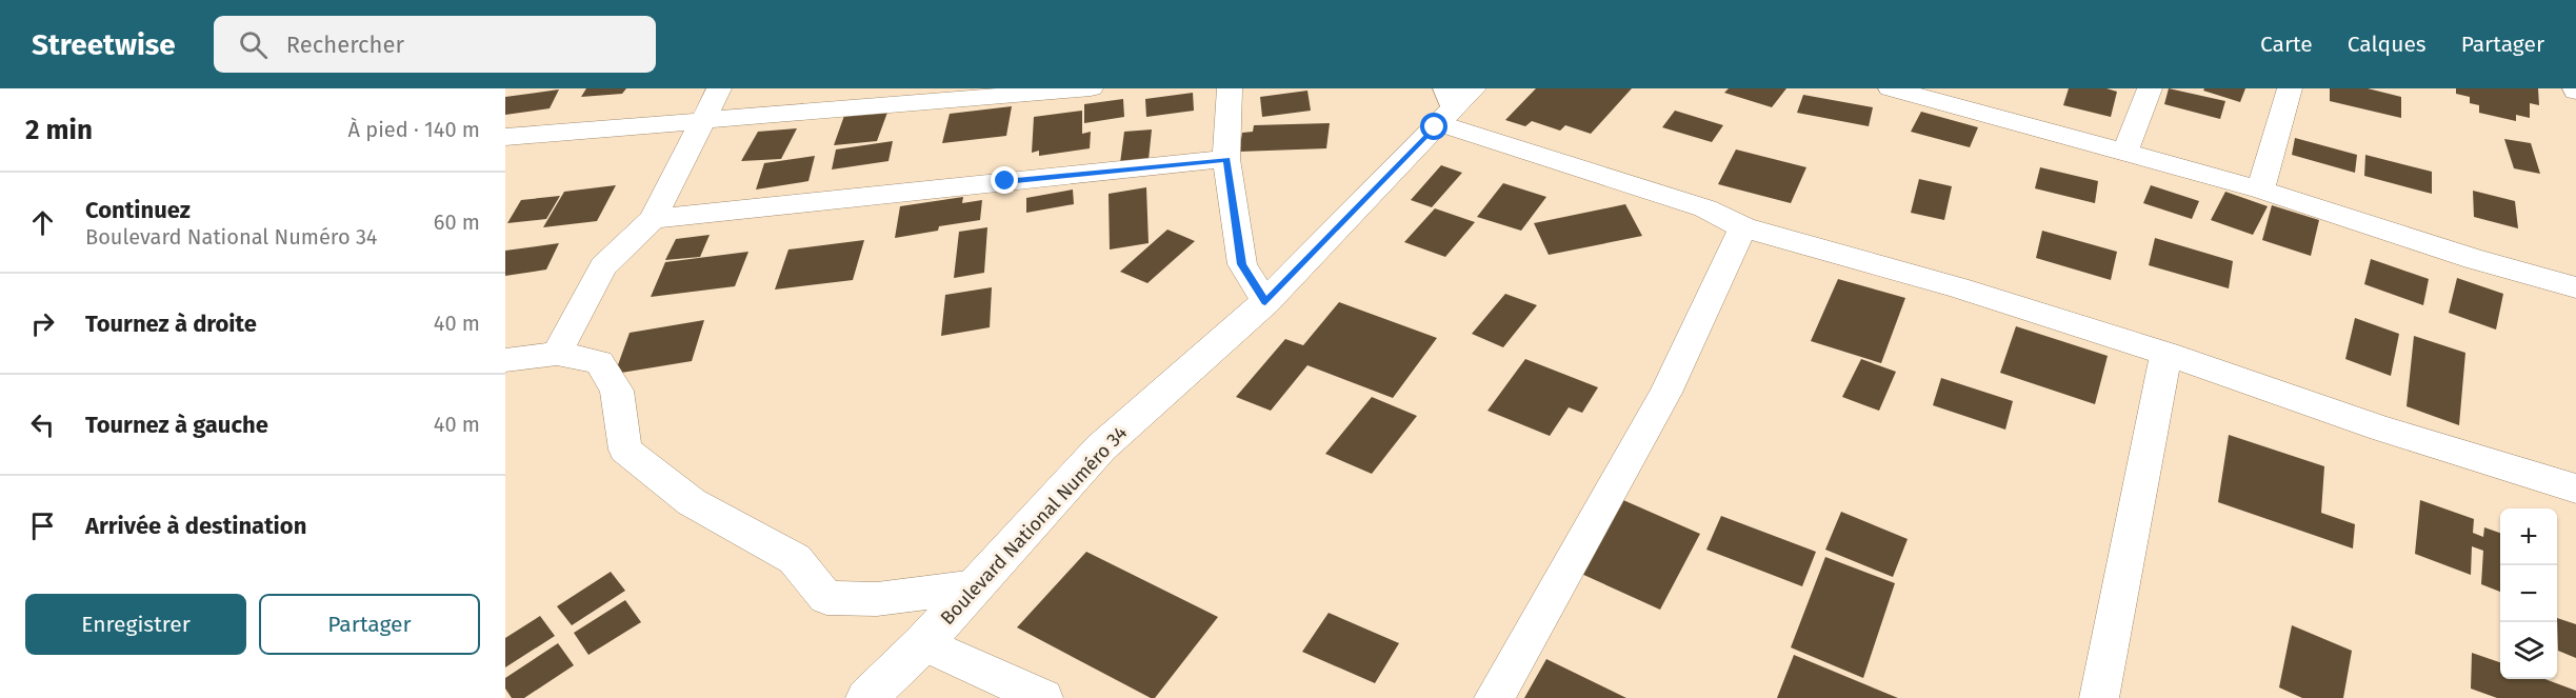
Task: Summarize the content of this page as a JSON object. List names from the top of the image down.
{
  "streets": {
    "main road": ["Boulevard National Numéro 34"]
  },
  "page": {
    "header": "Streetwise",
    "search": "Rechercher",
    "nav": ["Carte", "Calques", "Partager"],
    "heading": ["2 min", "À pied · 140 m"],
    "list": [
      ["Continuez", "Boulevard National Numéro 34", "60 m"],
      ["Tournez à droite", "40 m"],
      ["Tournez à gauche", "40 m"],
      "Arrivée à destination"
    ],
    "map_buttons": ["+", "−"],
    "buttons": ["Enregistrer", "Partager"]
  }
}
